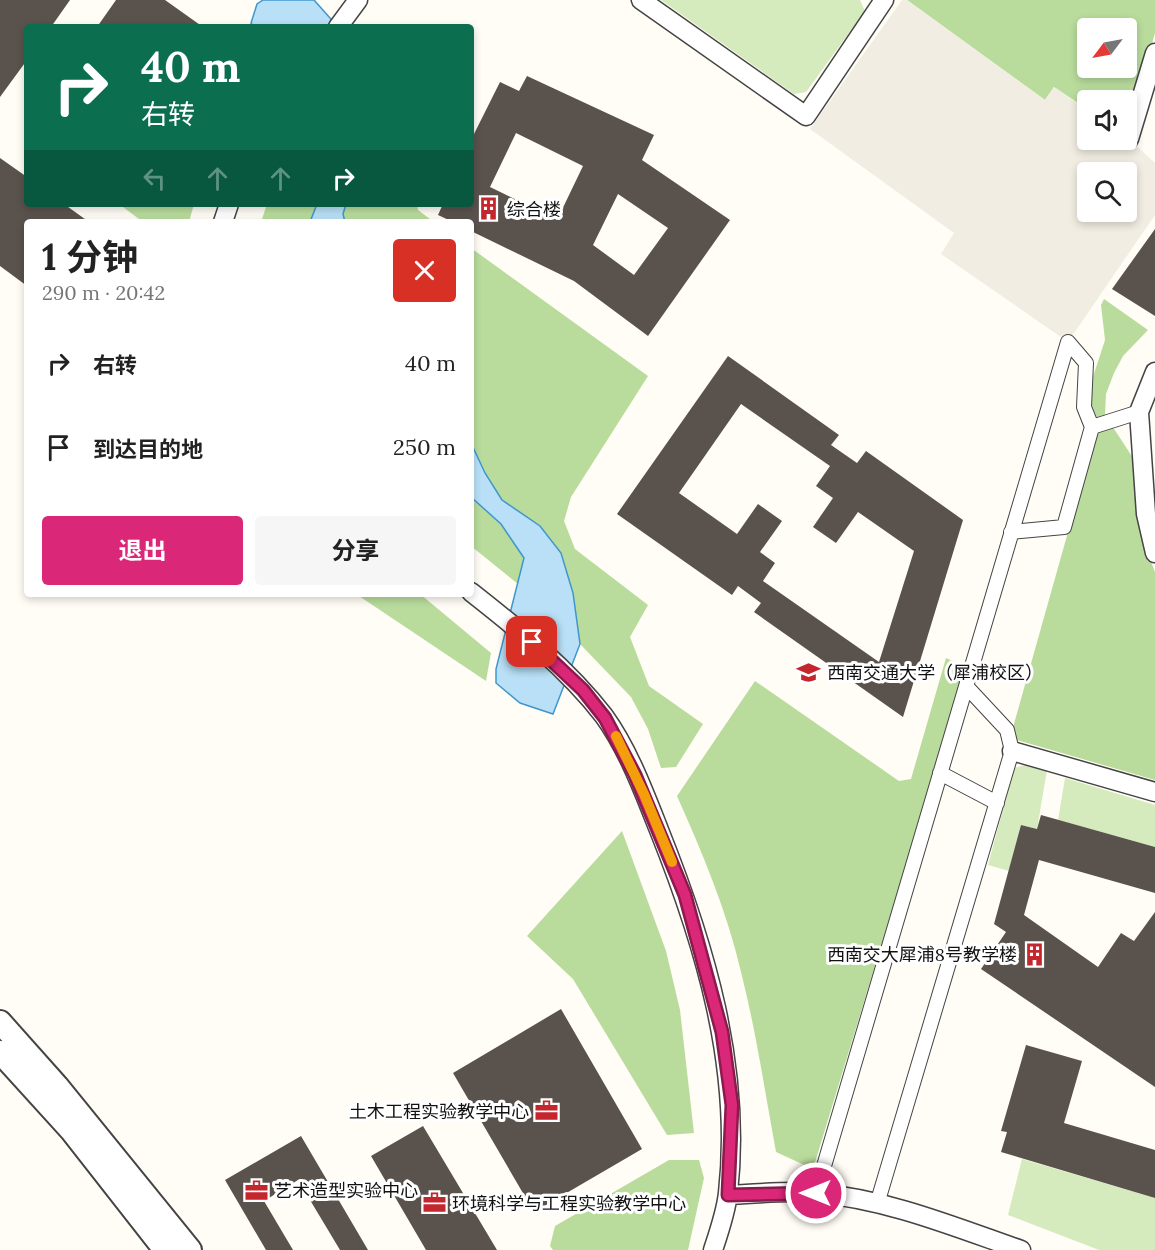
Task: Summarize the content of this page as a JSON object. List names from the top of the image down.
{
  "places": {
    "building": ["综合楼", "西南交大犀浦8号教学楼"],
    "school or university": ["西南交通大学（犀浦校区）"],
    "office": ["土木工程实验教学中心", "艺术造型实验中心", "环境科学与工程实验教学中心"]
  },
  "north": "bottom left",
  "page": {
    "turn": ["40 m", "右转"],
    "heading": ["1 分钟", "290 m · 20:42"],
    "list": [
      {
        "name": "右转",
        "value": "40 m"
      },
      {
        "name": "到达目的地",
        "value": "250 m"
      }
    ],
    "buttons": ["退出", "分享"]
  }
}
